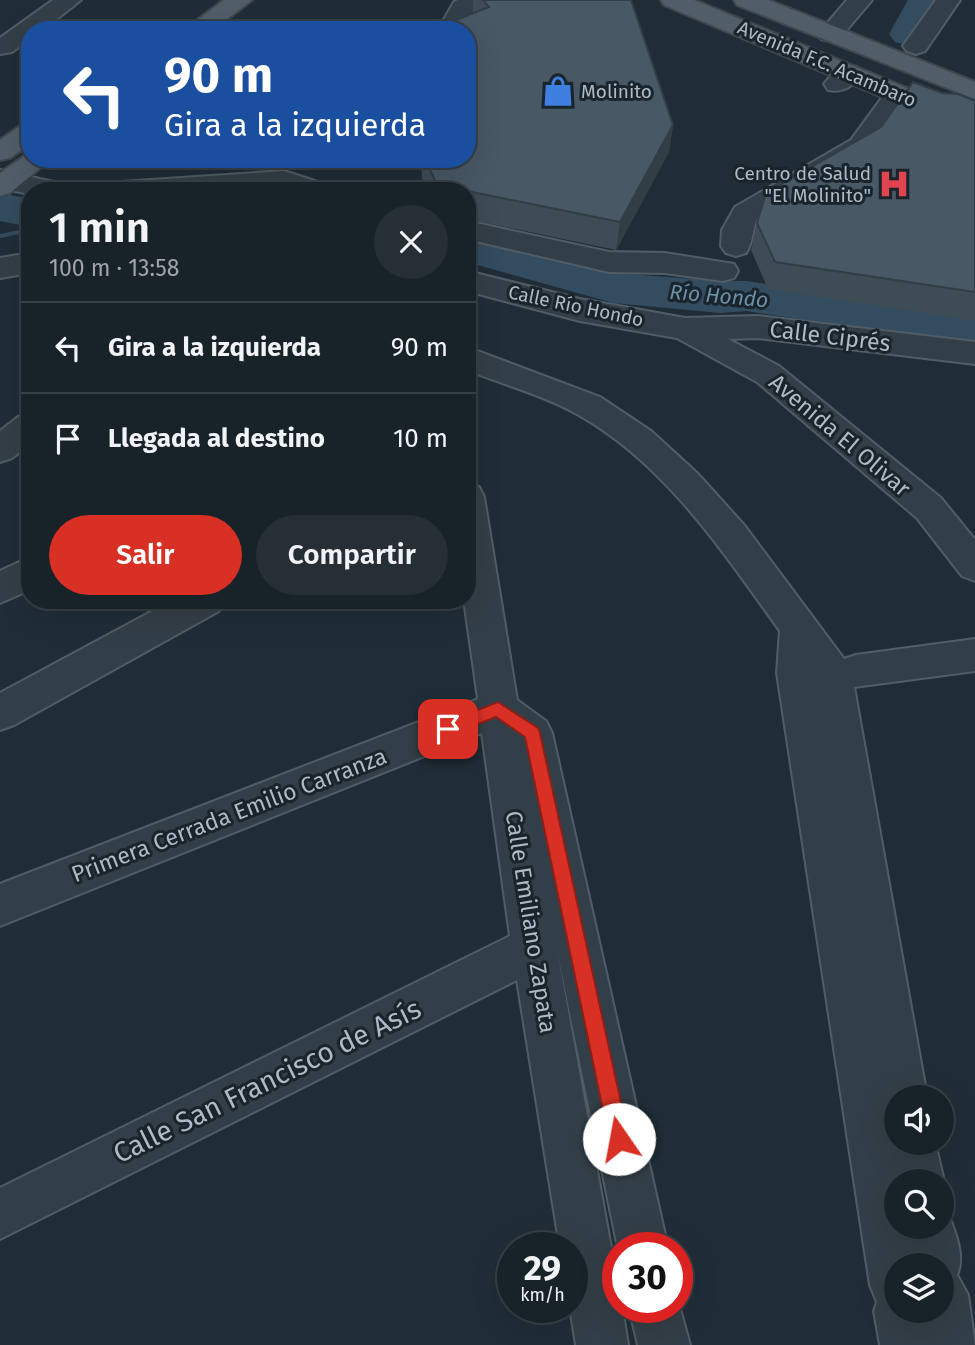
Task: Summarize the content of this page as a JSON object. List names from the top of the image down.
{
  "streets": {
    "main road": ["Avenida F.C. Acambaro"],
    "street": [
      "Calle Río Hondo",
      "Calle Ciprés",
      "Avenida El Olivar",
      "Primera Cerrada Emilio Carranza",
      "Calle Emiliano Zapata",
      "Calle San Francisco de Asís"
    ]
  },
  "crossings": [
    ["Calle Río Hondo", "Calle Ciprés"],
    ["Calle Río Hondo", "Avenida El Olivar"],
    ["Calle Ciprés", "Avenida El Olivar"],
    ["Primera Cerrada Emilio Carranza", "Calle Emiliano Zapata"],
    ["Calle Emiliano Zapata", "Calle San Francisco de Asís"]
  ],
  "water": ["Río Hondo"],
  "places": {
    "shop": ["Molinito"],
    "hospital": ["Centro de Salud \"El Molinito\""]
  },
  "page": {
    "turn": ["90 m", "Gira a la izquierda"],
    "heading": ["1 min", "100 m · 13:58"],
    "list": [
      {
        "name": "Gira a la izquierda",
        "value": "90 m"
      },
      {
        "name": "Llegada al destino",
        "value": "10 m"
      }
    ],
    "buttons": ["Salir", "Compartir"],
    "speed": "29 km/h",
    "limit": "30"
  }
}
